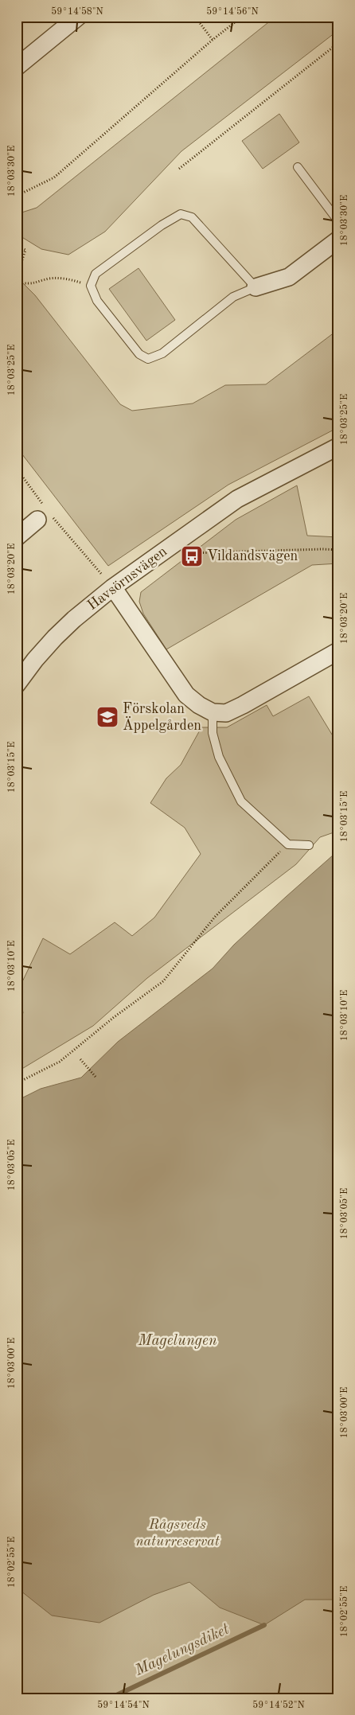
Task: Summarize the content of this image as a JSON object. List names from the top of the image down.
{
  "streets": {
    "street": ["Havsörnsvägen"]
  },
  "water": ["Magelungen", "Magelungsdiket"],
  "parks": ["Rågsveds naturreservat"],
  "places": {
    "bus stop": ["Vildandsvägen"],
    "school or university": ["Förskolan Äppelgården"]
  },
  "coordinates": [
    "59°14'58\"N",
    "59°14'56\"N",
    "18°03'30\"E",
    "18°03'25\"E",
    "18°03'20\"E",
    "18°03'15\"E",
    "18°03'10\"E",
    "18°03'05\"E",
    "18°03'00\"E",
    "18°02'55\"E",
    "59°14'54\"N",
    "59°14'52\"N"
  ]
}
